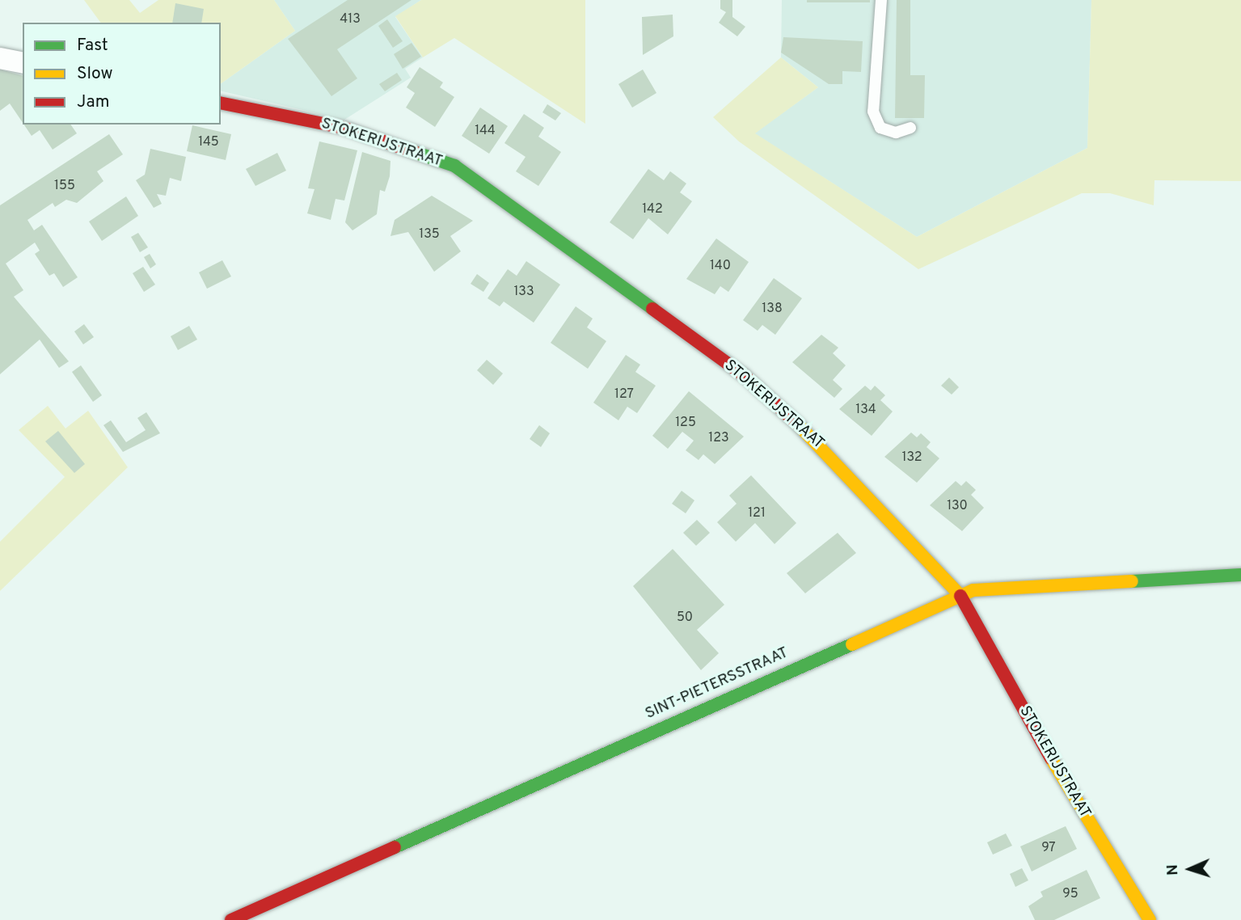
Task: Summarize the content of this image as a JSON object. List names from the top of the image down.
{
  "streets": {
    "street": ["STOKERIJSTRAAT", "SINT-PIETERSSTRAAT"]
  },
  "crossings": [
    ["STOKERIJSTRAAT", "SINT-PIETERSSTRAAT"]
  ],
  "house_numbers": [
    "413",
    "144",
    "145",
    "155",
    "142",
    "135",
    "140",
    "133",
    "138",
    "127",
    "134",
    "125",
    "123",
    "132",
    "130",
    "121",
    "50",
    "97",
    "95"
  ],
  "legend": ["Fast", "Slow", "Jam"],
  "north": "left"
}
